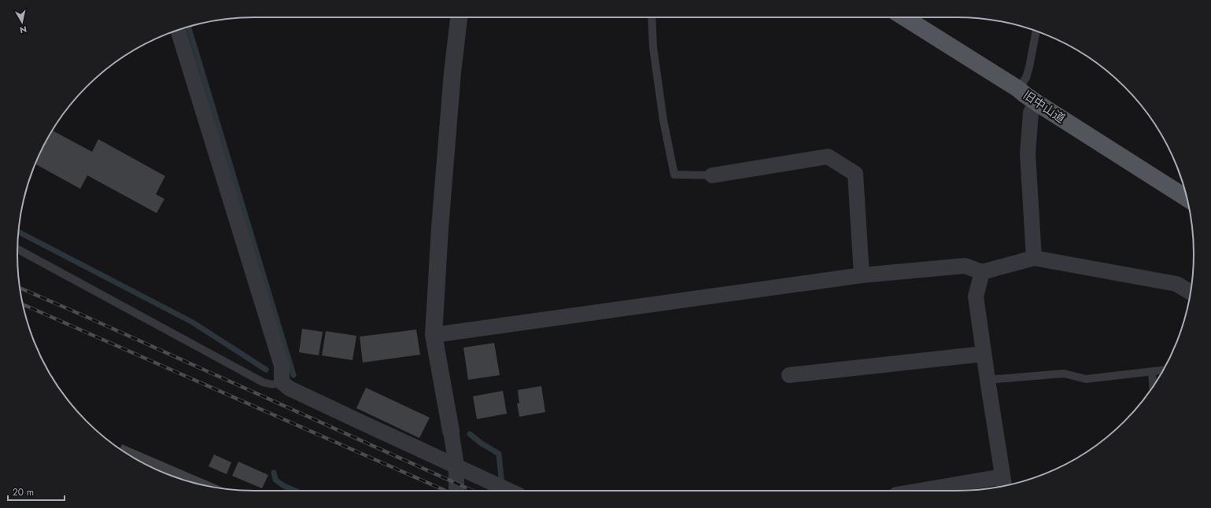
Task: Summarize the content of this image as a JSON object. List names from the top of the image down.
{
  "streets": {
    "main road": ["旧中山道"]
  },
  "scale_bar": "20 m",
  "north": "bottom"
}
